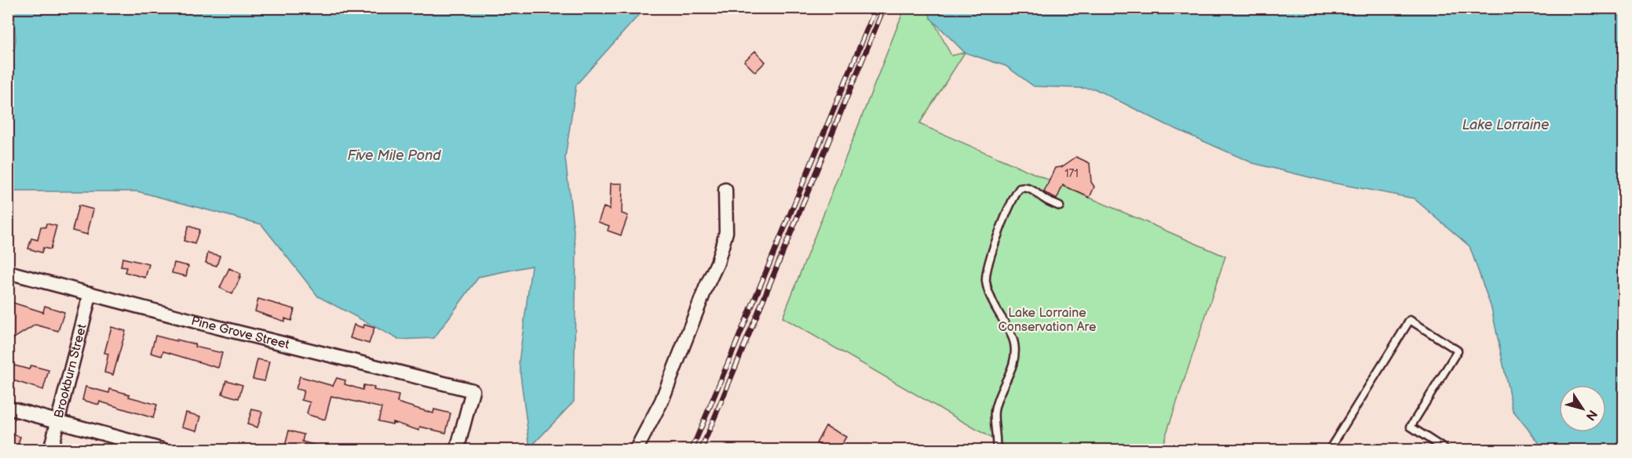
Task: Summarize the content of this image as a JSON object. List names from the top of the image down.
{
  "streets": {
    "street": ["Pine Grove Street", "Brookburn Street"]
  },
  "crossings": [
    ["Pine Grove Street", "Brookburn Street"]
  ],
  "water": ["Lake Lorraine", "Five Mile Pond"],
  "parks": ["Lake Lorraine Conservation Are"],
  "house_numbers": ["171"],
  "north": "bottom right"
}
